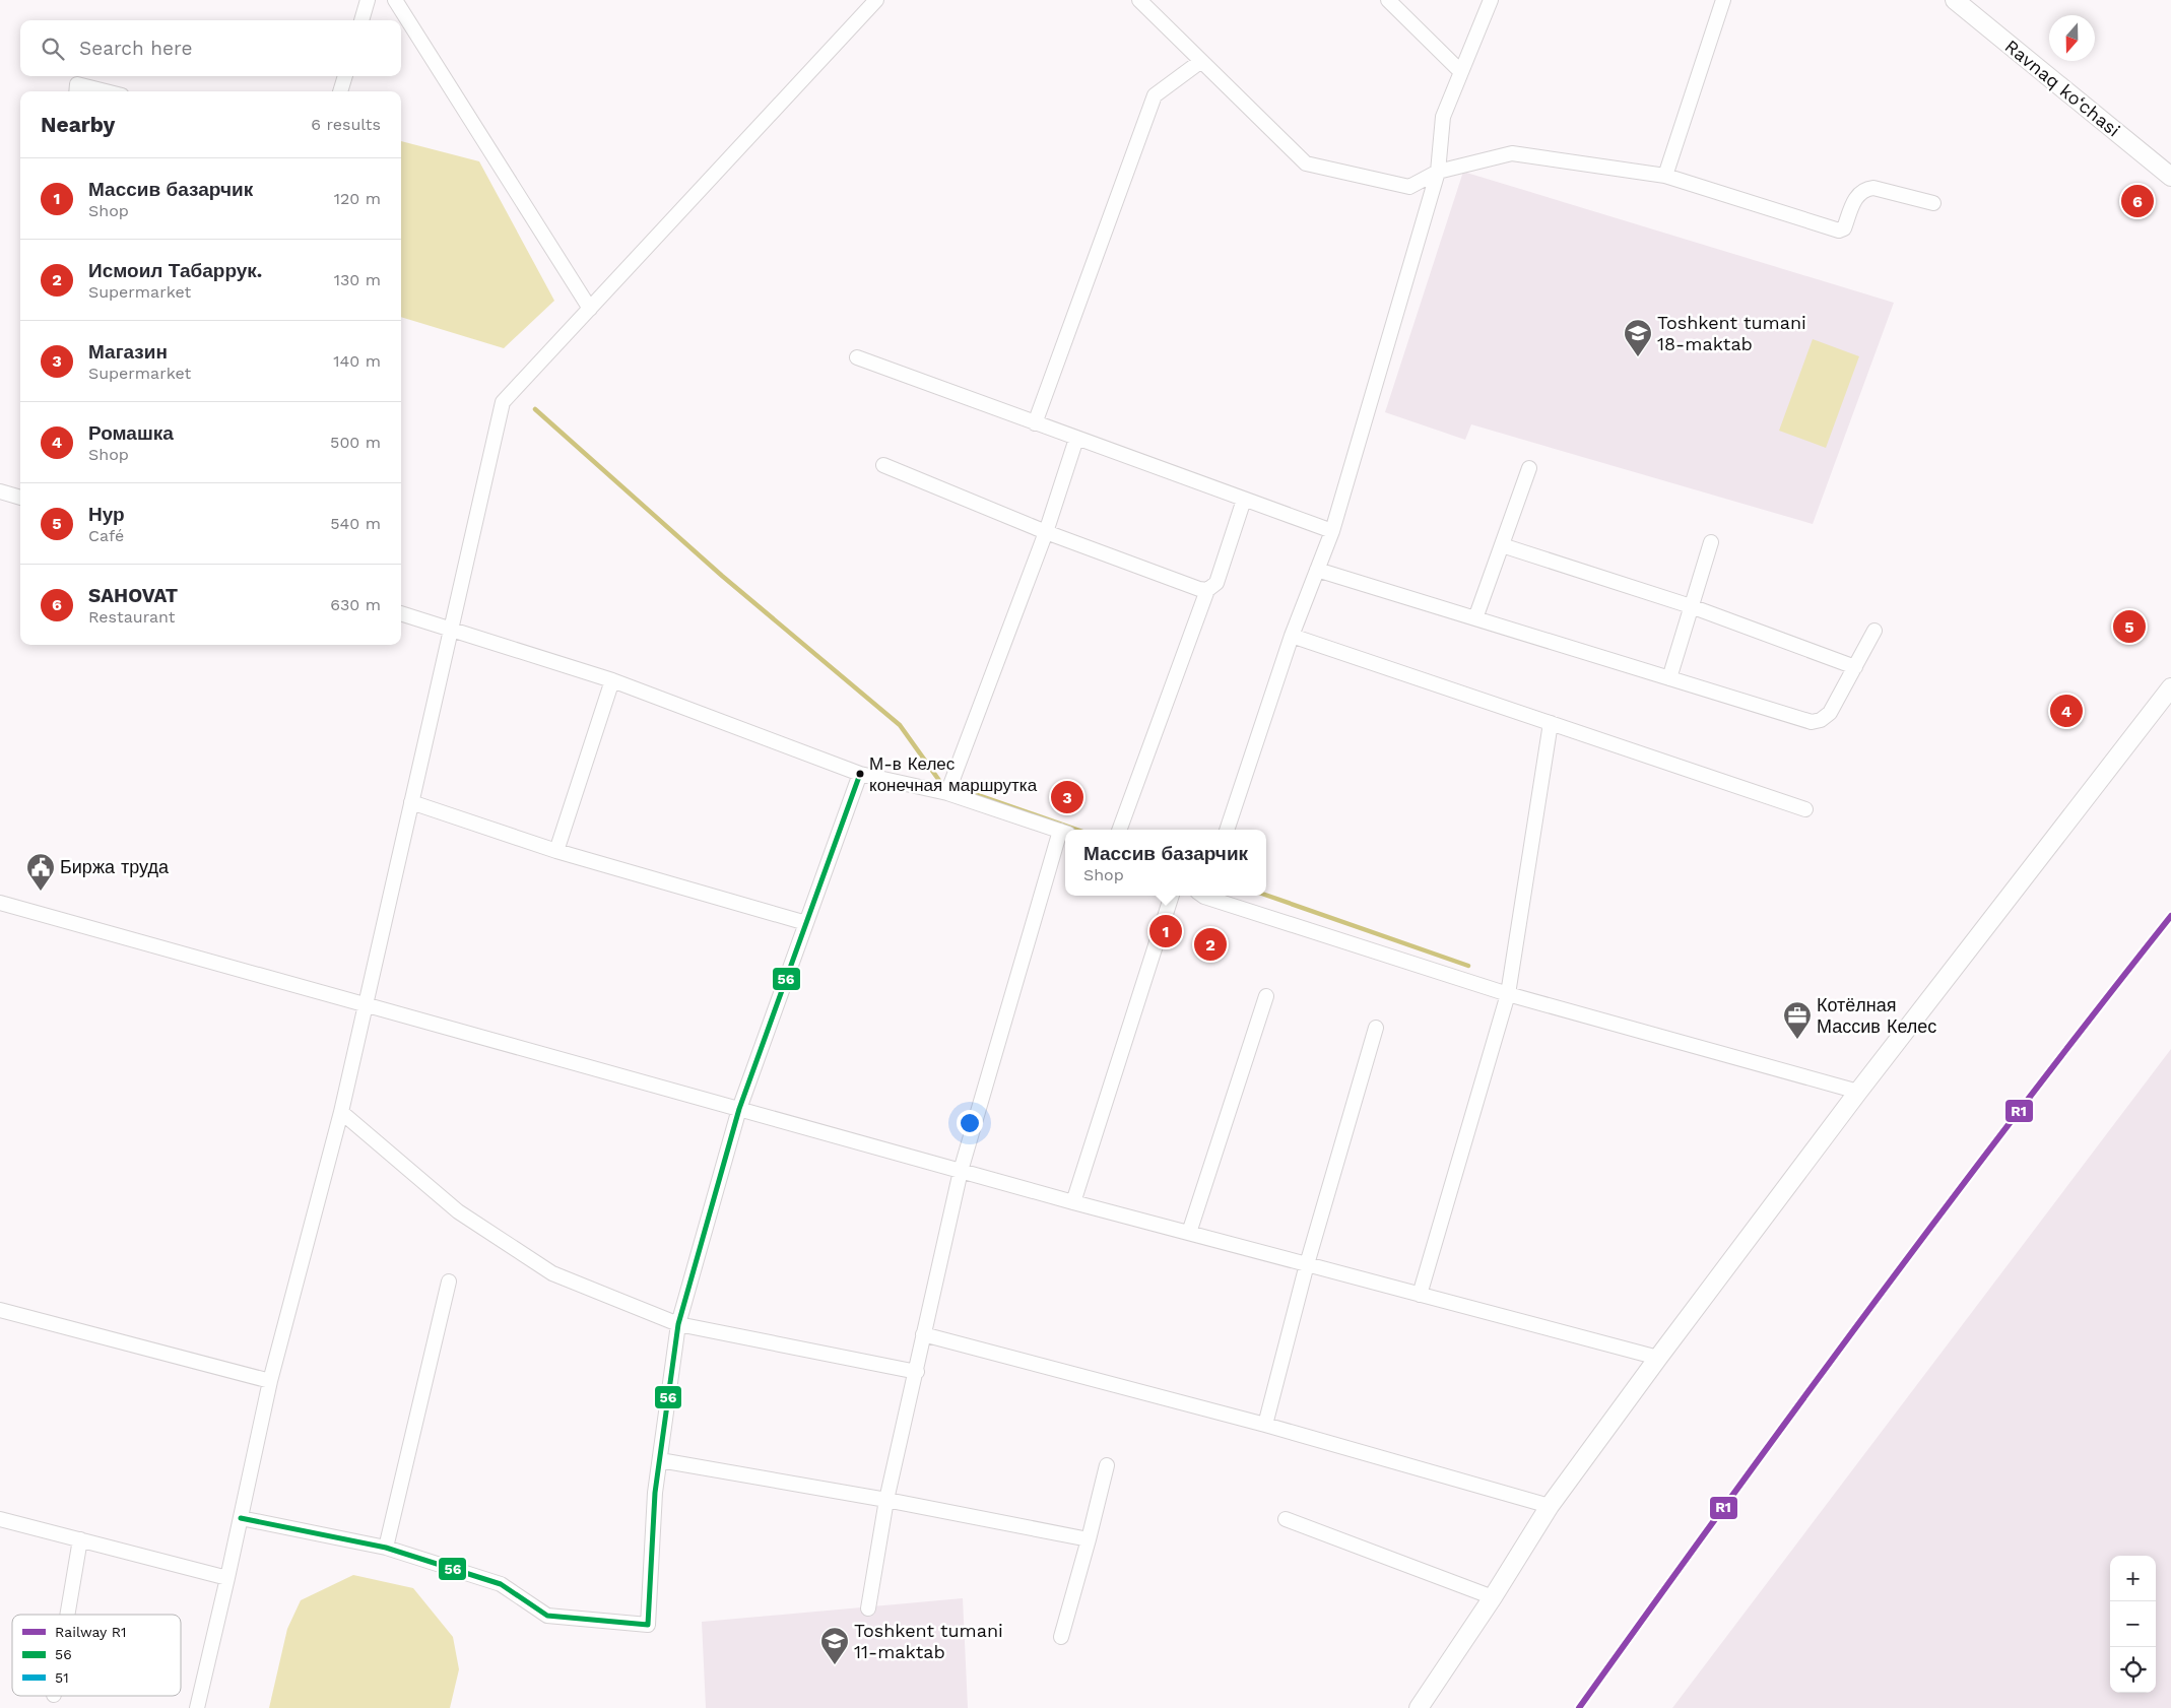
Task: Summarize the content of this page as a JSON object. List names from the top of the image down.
{
  "streets": {
    "street": ["Ravnaq ko‘chasi"]
  },
  "places": {
    "school or university": ["Toshkent tumani 18-maktab", "Toshkent tumani 11-maktab"],
    "other": ["М-в Келес конечная маршрутка"],
    "public building": ["Биржа труда"],
    "office": ["Котёлная Массив Келес"]
  },
  "lines": ["transit line 56", "rail line R1"],
  "legend": ["Railway R1", "56", "51"],
  "north": "bottom",
  "page": {
    "search": "Search here",
    "heading": ["Nearby", "6 results"],
    "list": [
      {
        "mark": "1",
        "name": "Массив базарчик",
        "note": "Shop",
        "value": "120 m"
      },
      {
        "mark": "2",
        "name": "Исмоил Табаррук.",
        "note": "Supermarket",
        "value": "130 m"
      },
      {
        "mark": "3",
        "name": "Магазин",
        "note": "Supermarket",
        "value": "140 m"
      },
      {
        "mark": "4",
        "name": "Ромашка",
        "note": "Shop",
        "value": "500 m"
      },
      {
        "mark": "5",
        "name": "Нур",
        "note": "Café",
        "value": "540 m"
      },
      {
        "mark": "6",
        "name": "SAHOVAT",
        "note": "Restaurant",
        "value": "630 m"
      }
    ],
    "pins": [
      "6",
      "5",
      "4",
      "3",
      "1",
      "2"
    ],
    "popup": ["Массив базарчик", "Shop"],
    "map_buttons": ["+", "−"]
  }
}
